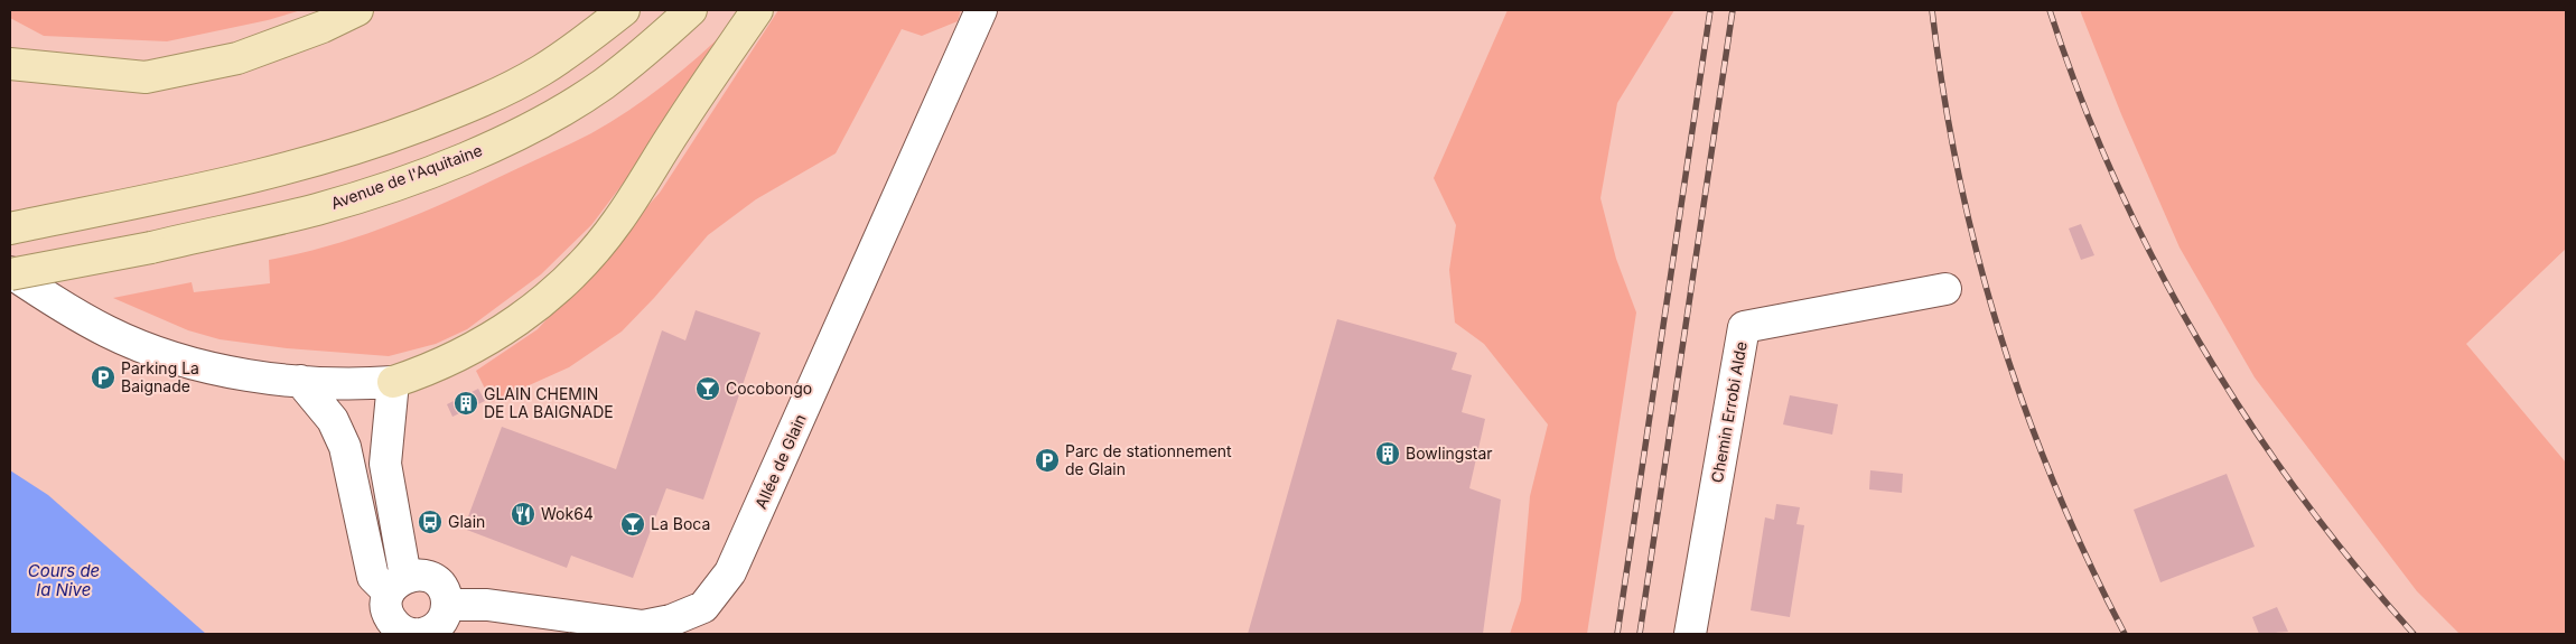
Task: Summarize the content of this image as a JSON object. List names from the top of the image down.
{
  "streets": {
    "main road": ["Avenue de l'Aquitaine"],
    "street": ["Chemin Errobi Alde", "Allée de Glain"]
  },
  "water": ["Cours de la Nive"],
  "places": {
    "parking": ["Parking La Baignade", "Parc de stationnement de Glain"],
    "bar": ["Cocobongo", "La Boca"],
    "building": ["GLAIN CHEMIN DE LA BAIGNADE", "Bowlingstar"],
    "restaurant": ["Wok64"],
    "bus stop": ["Glain"]
  }
}
